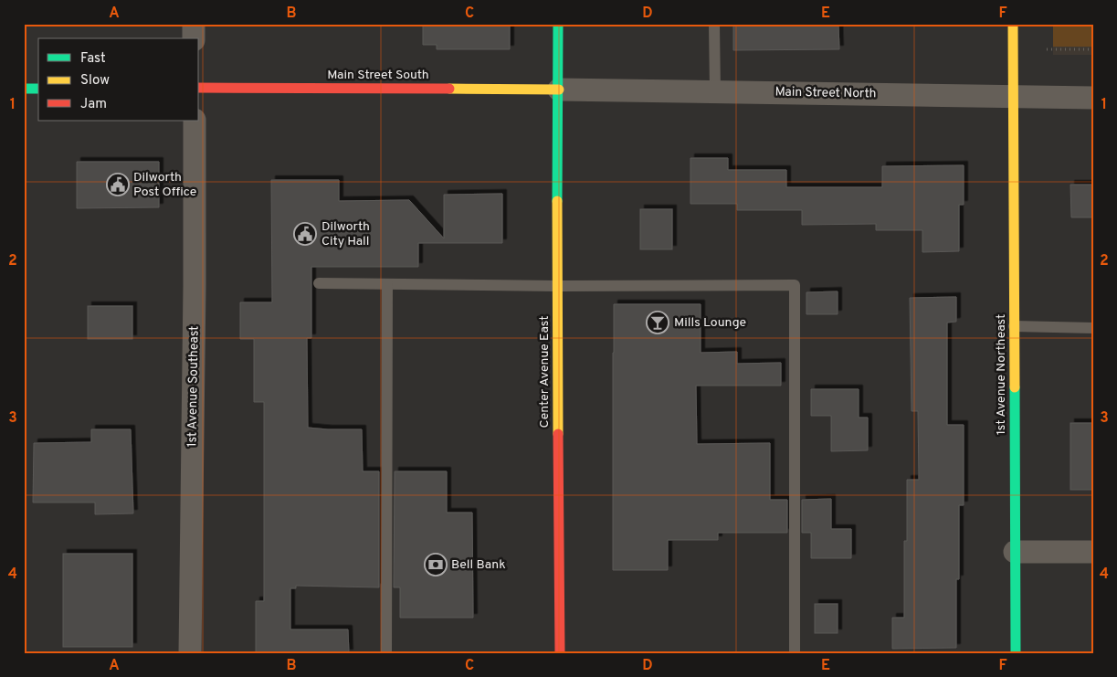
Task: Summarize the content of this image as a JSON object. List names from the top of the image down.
{
  "streets": {
    "street": [
      "Main Street South",
      "Main Street North",
      "Center Avenue East",
      "1st Avenue Northeast",
      "1st Avenue Southeast"
    ]
  },
  "crossings": [
    ["Main Street South", "Main Street North"],
    ["Main Street South", "Center Avenue East"],
    ["Main Street North", "Center Avenue East"],
    ["Main Street North", "1st Avenue Northeast"]
  ],
  "places": {
    "public building": ["Dilworth Post Office", "Dilworth City Hall"],
    "bar": ["Mills Lounge"],
    "bank": ["Bell Bank"]
  },
  "legend": ["Fast", "Slow", "Jam"],
  "grid": {
    "columns": [
      "A",
      "B",
      "C",
      "D",
      "E",
      "F"
    ],
    "rows": [
      "1",
      "2",
      "3",
      "4"
    ]
  }
}
